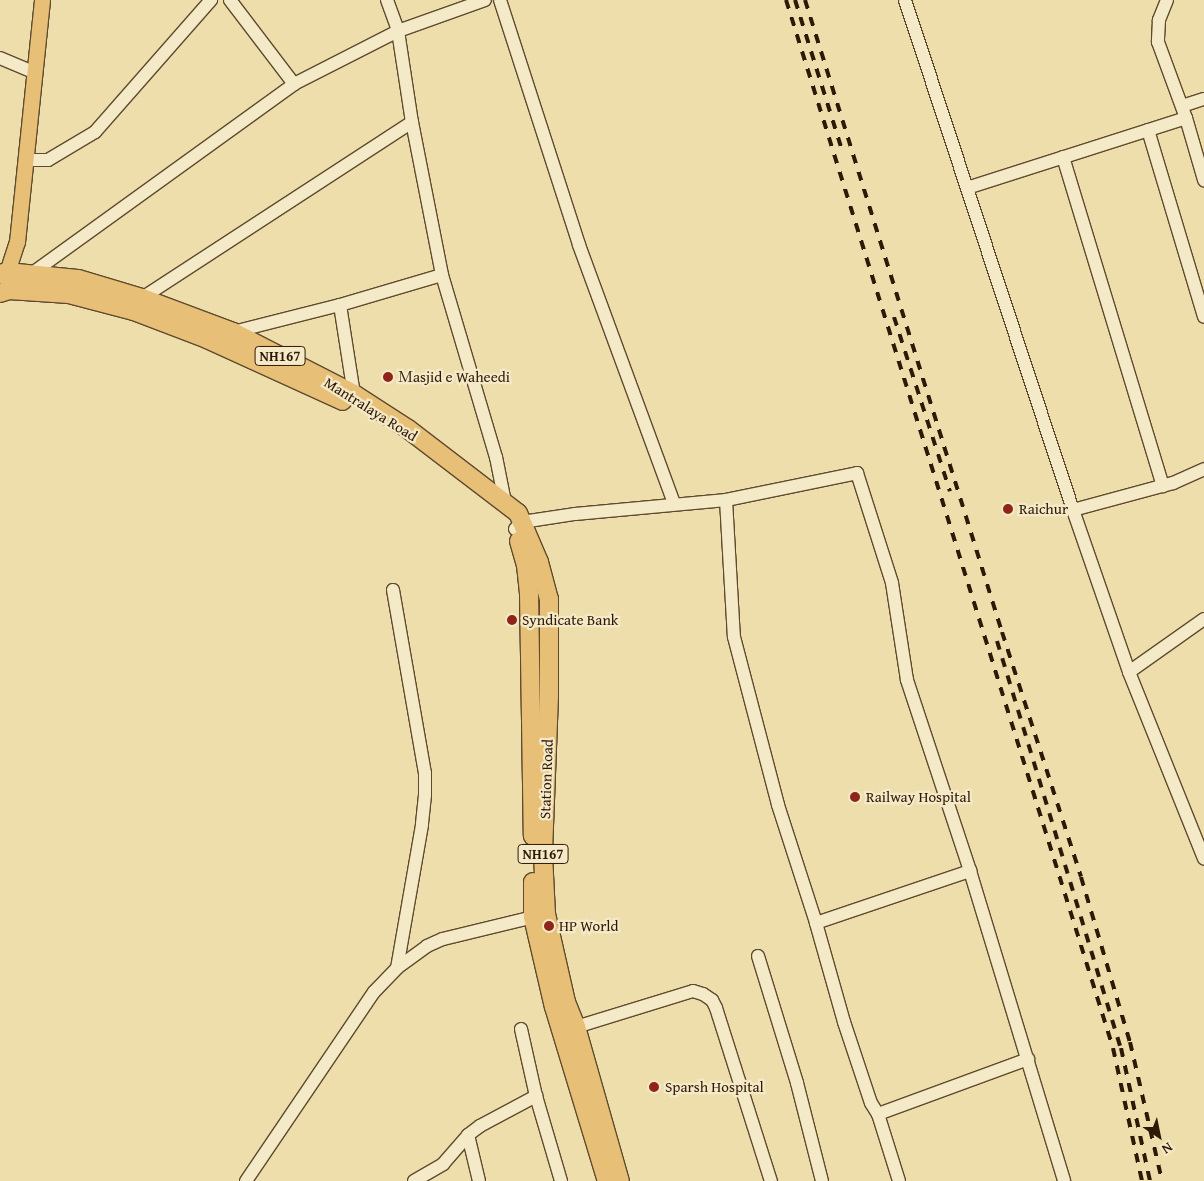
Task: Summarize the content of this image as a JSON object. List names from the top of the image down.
{
  "streets": {
    "highway": ["NH167", "Mantralaya Road", "Station Road"]
  },
  "crossings": [
    ["Mantralaya Road", "Station Road"]
  ],
  "places": [
    "Ｍasjid e Waheedi",
    "Raichur",
    "Syndicate Bank",
    "Railway Hospital",
    "HP World",
    "Sparsh Hospital"
  ],
  "north": "bottom right"
}
